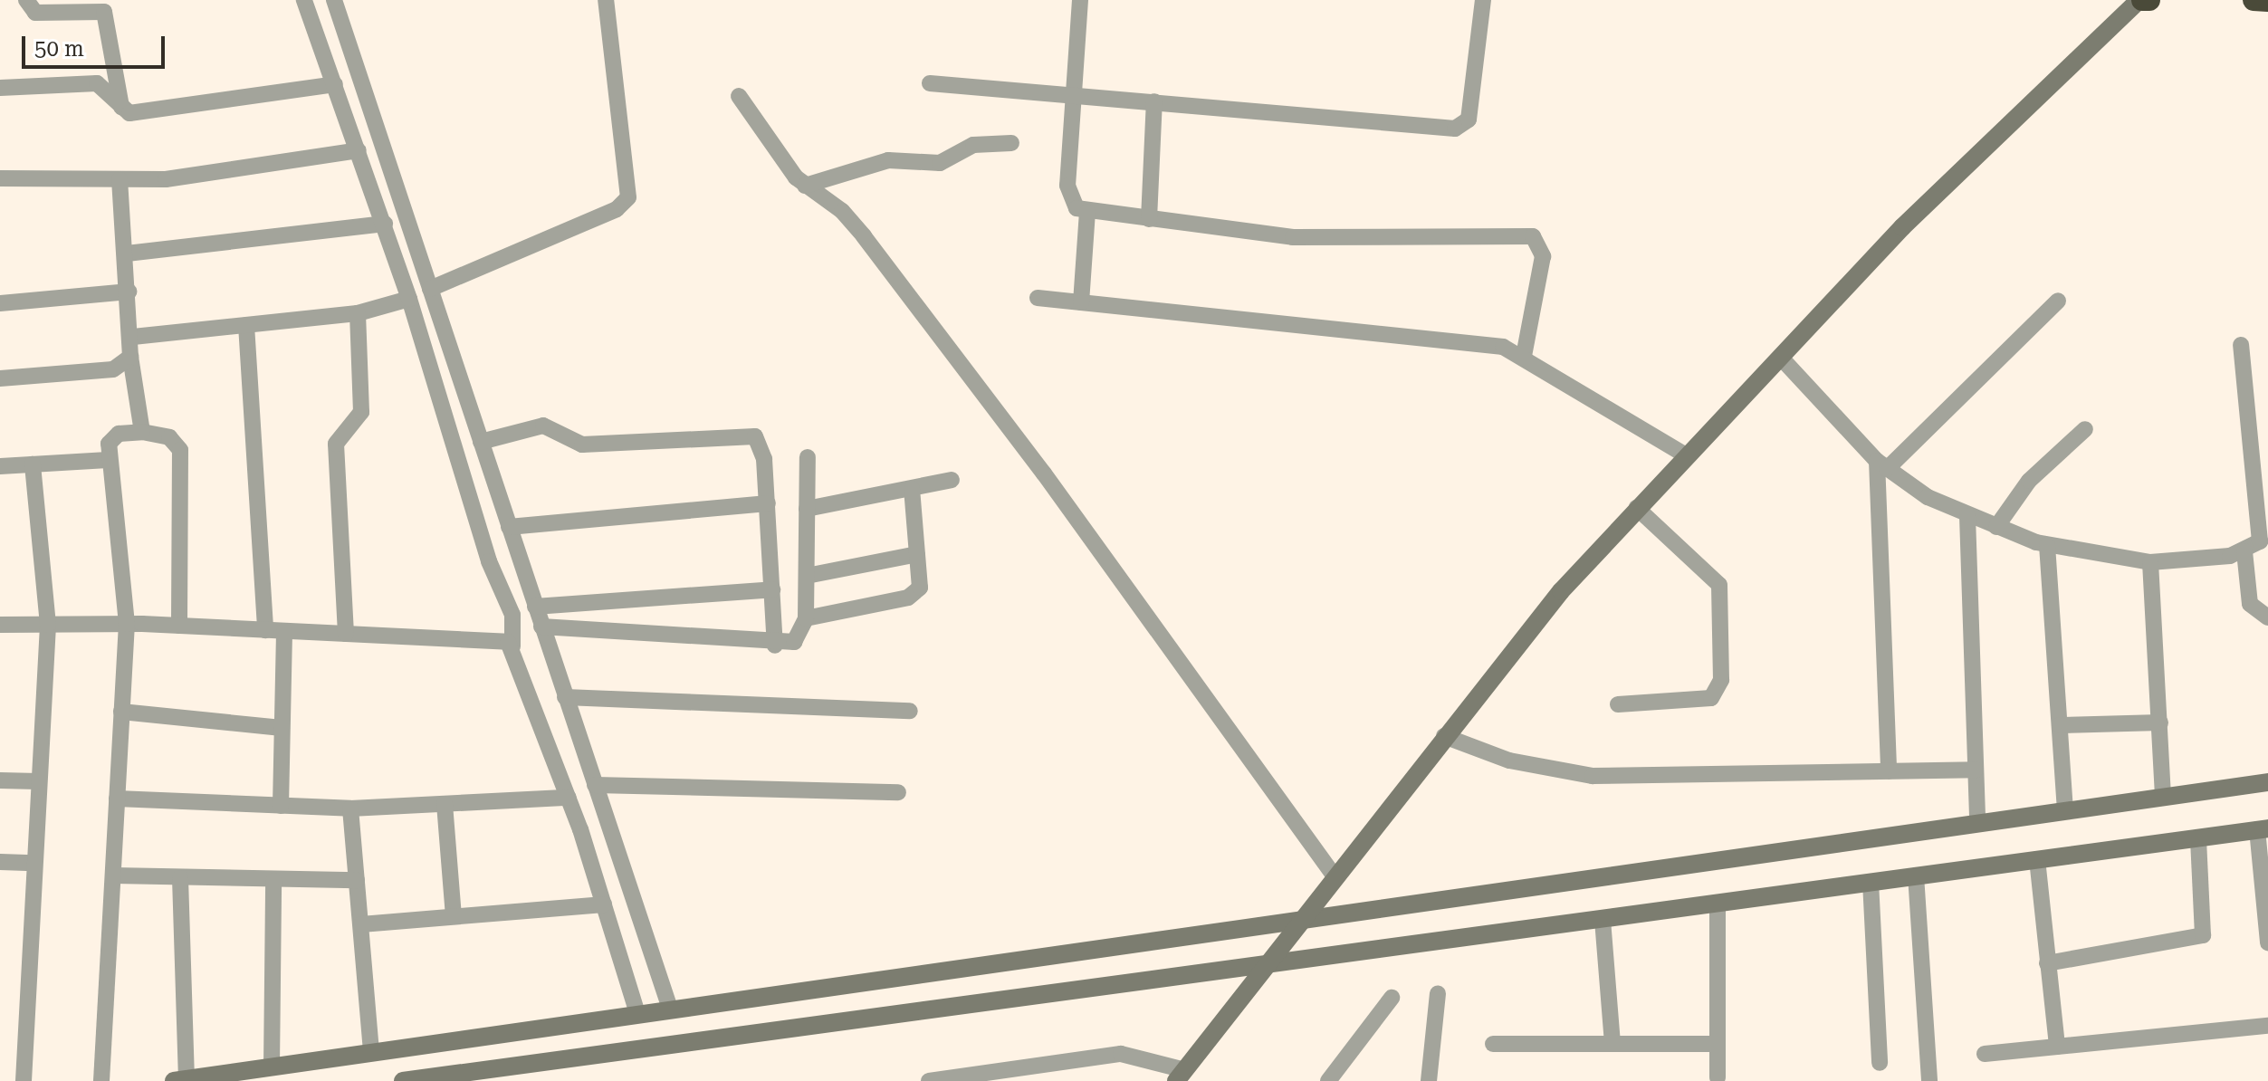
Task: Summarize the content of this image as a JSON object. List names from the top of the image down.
{
  "scale_bar": "50 m"
}
